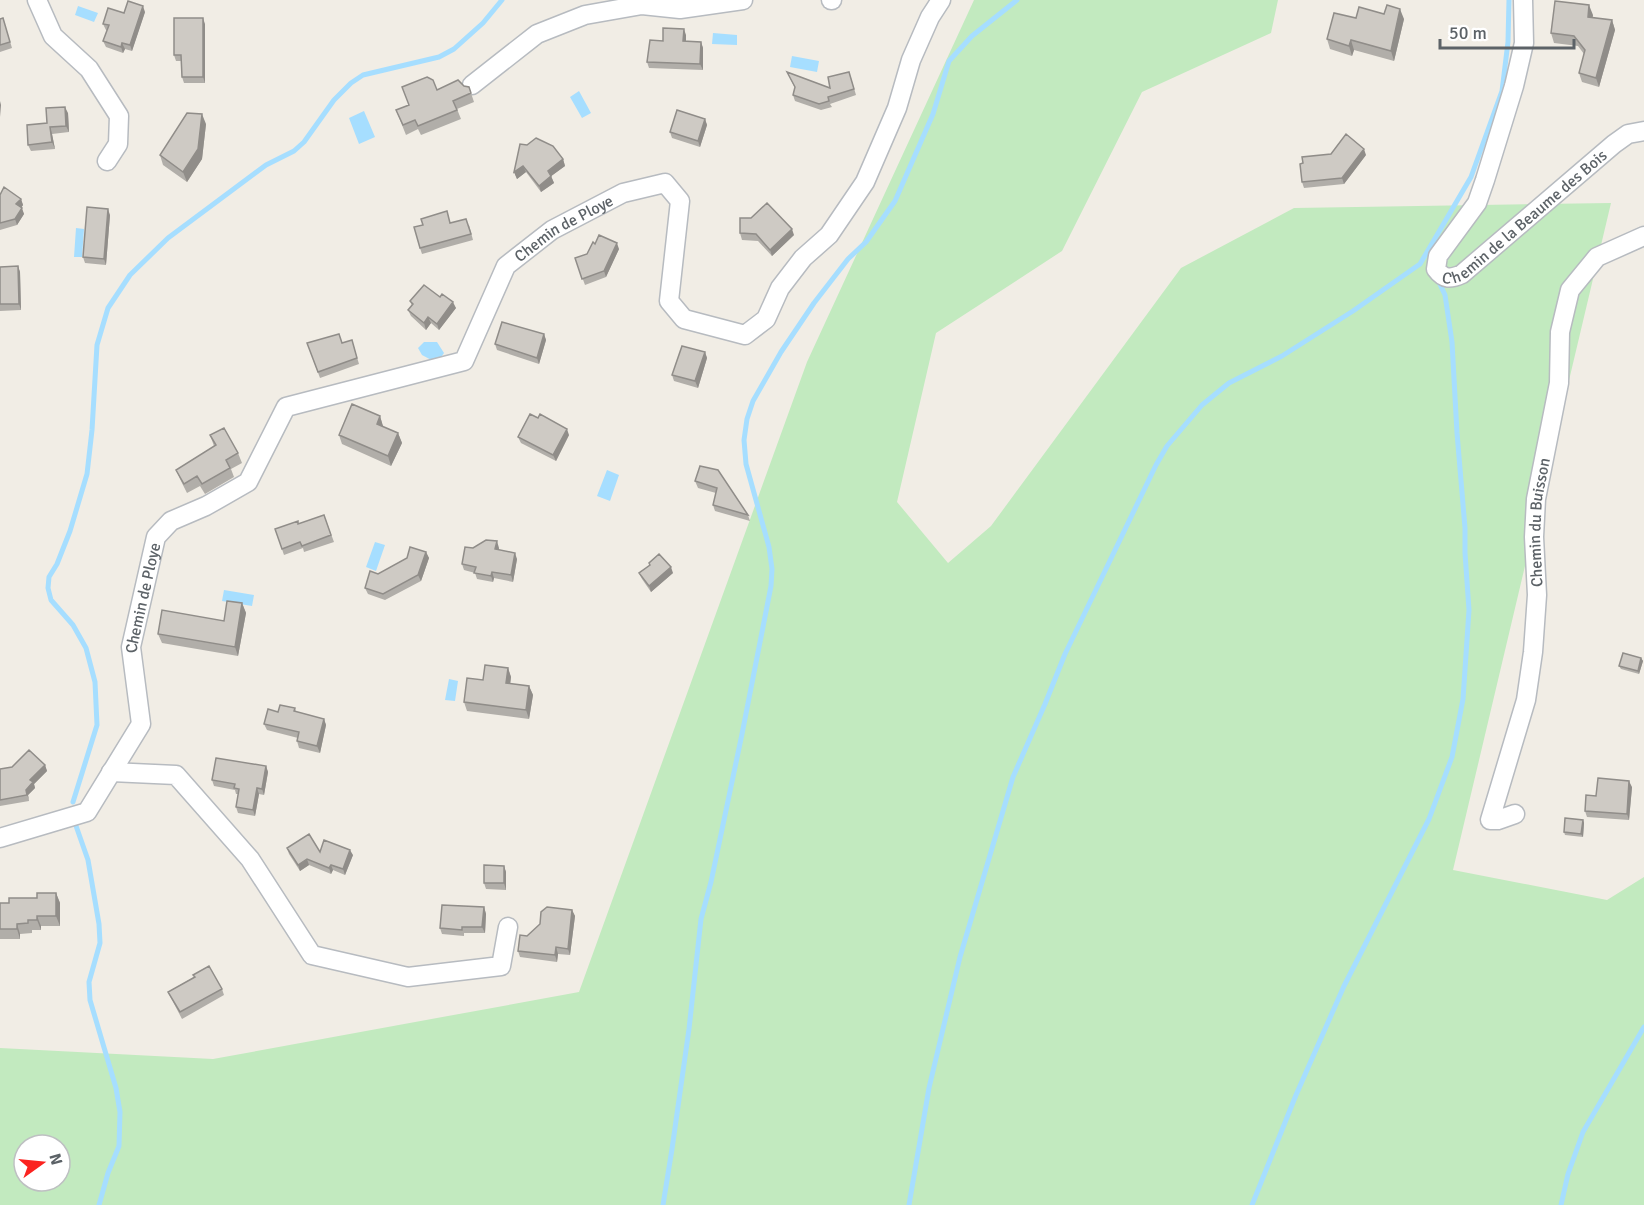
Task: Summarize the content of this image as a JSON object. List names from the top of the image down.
{
  "streets": {
    "street": ["Chemin de la Beaume des Bois", "Chemin de Ploye", "Chemin du Buisson"]
  },
  "scale_bar": "50 m",
  "north": "right"
}
